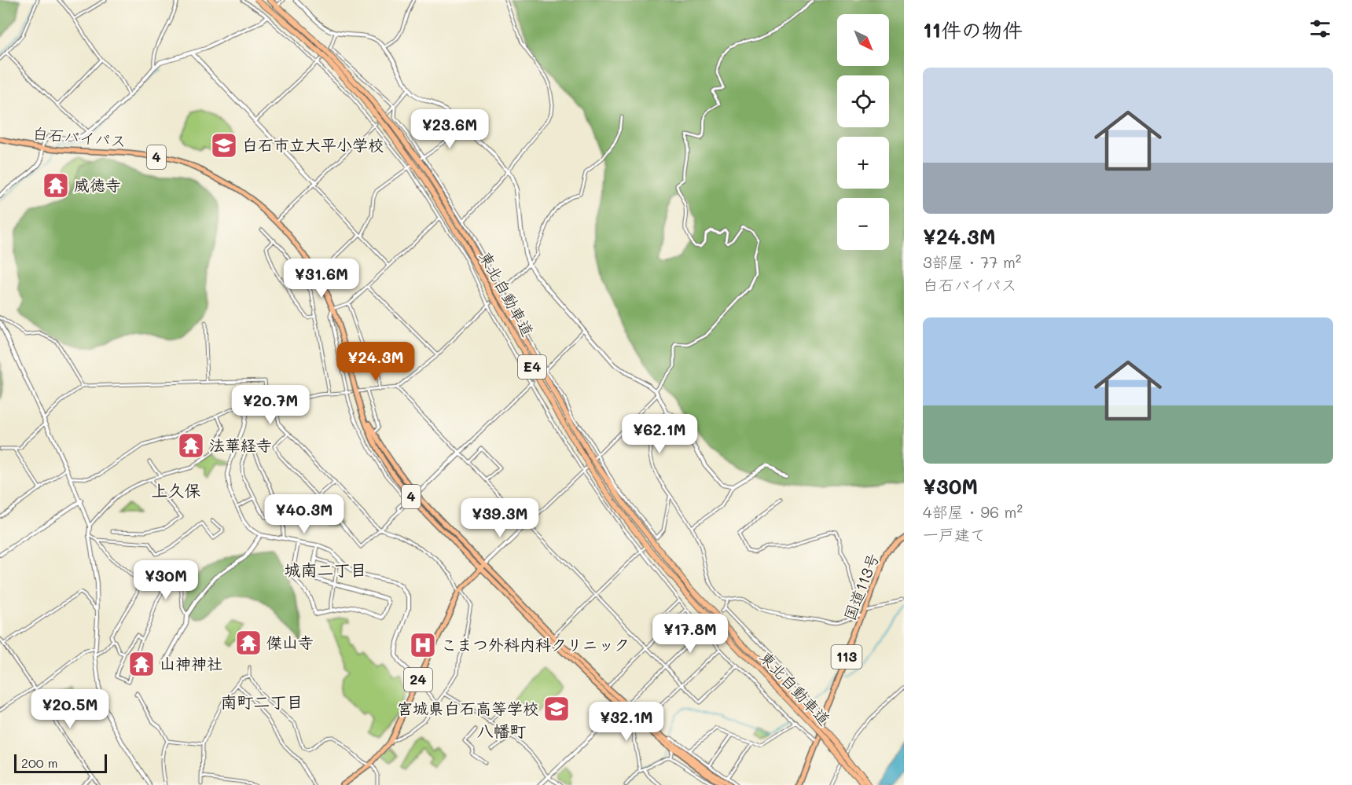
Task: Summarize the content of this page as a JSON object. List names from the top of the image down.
{
  "streets": {
    "highway": ["東北自動車道", "E4"],
    "main road": [
      "白石バイパス",
      "4",
      "国道113号",
      "113",
      "24"
    ]
  },
  "crossings": [
    ["白石バイパス", "24"]
  ],
  "districts": [
    "上久保",
    "城南二丁目",
    "南町二丁目",
    "八幡町"
  ],
  "places": {
    "school or university": ["白石市立大平小学校", "宮城県白石高等学校"],
    "temple": [
      "威徳寺",
      "法華経寺",
      "傑山寺",
      "山神神社"
    ],
    "hospital": ["こまつ外科内科クリニック"]
  },
  "scale_bar": "200 m",
  "north": "bottom right",
  "page": {
    "heading": "11件の物件",
    "map_buttons": ["+", "−"],
    "list": [
      {
        "name": "¥24.3M",
        "note": "3部屋 · 77 m² · 白石バイパス"
      },
      {
        "name": "¥30M",
        "note": "4部屋 · 96 m² · 一戸建て"
      }
    ],
    "price": [
      "¥23.6M",
      "¥31.6M",
      "¥24.3M",
      "¥20.7M",
      "¥62.1M",
      "¥40.3M",
      "¥39.3M",
      "¥30M",
      "¥17.8M",
      "¥20.5M",
      "¥32.1M"
    ],
    "scale": "200 m"
  }
}
